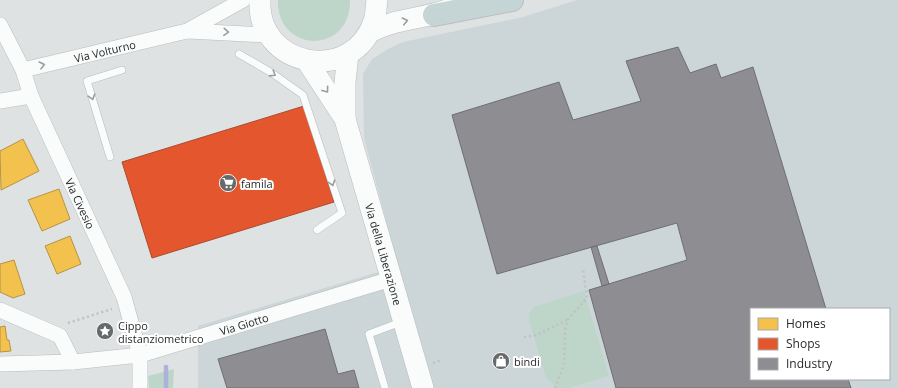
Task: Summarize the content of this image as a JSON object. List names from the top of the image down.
{
  "streets": {
    "street": [
      "Via Volturno",
      "Via Civesio",
      "Via della Liberazione",
      "Via Giotto"
    ]
  },
  "crossings": [
    ["Via Volturno", "Via Civesio"],
    ["Via Civesio", "Via Giotto"],
    ["Via della Liberazione", "Via Giotto"]
  ],
  "one_way": ["Via Volturno"],
  "places": {
    "supermarket": ["famila"],
    "place": ["Cippo distanziometrico"],
    "shop": ["bindi"]
  },
  "legend": ["Homes", "Shops", "Industry"]
}
